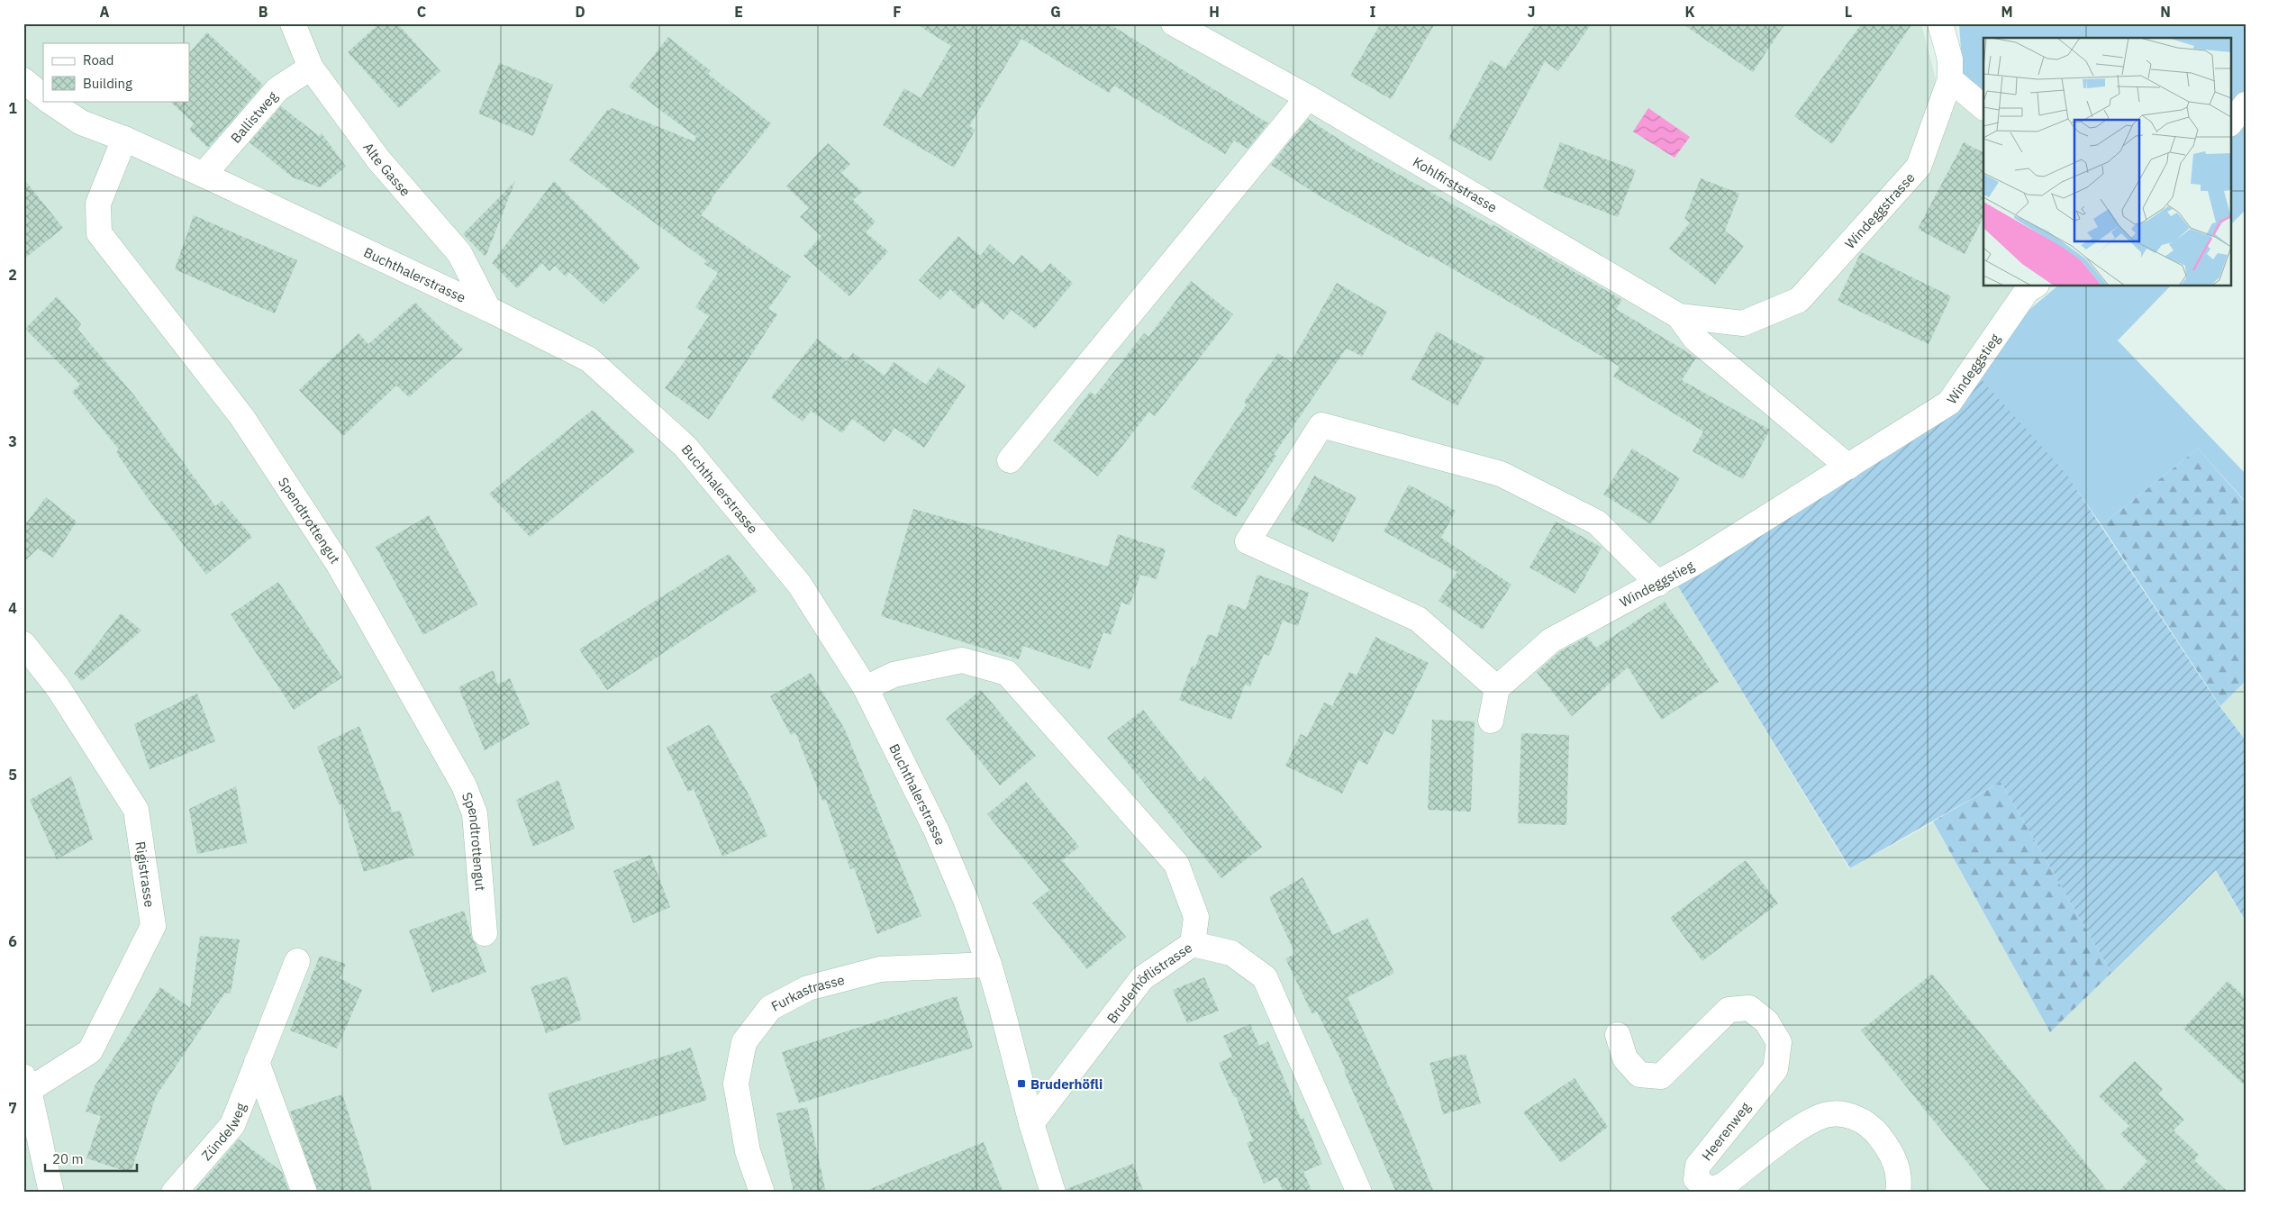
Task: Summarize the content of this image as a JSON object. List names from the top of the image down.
{
  "streets": {
    "street": [
      "Ballistweg",
      "Alte Gasse",
      "Kohlfirststrasse",
      "Windeggstrasse",
      "Buchthalerstrasse",
      "Windeggstieg",
      "Spendtrottengut",
      "Rigistrasse",
      "Bruderhöflistrasse",
      "Furkastrasse",
      "Zündelweg",
      "Heerenweg"
    ]
  },
  "crossings": [
    ["Ballistweg", "Alte Gasse"],
    ["Ballistweg", "Buchthalerstrasse"],
    ["Alte Gasse", "Buchthalerstrasse"],
    ["Kohlfirststrasse", "Windeggstrasse"],
    ["Buchthalerstrasse", "Spendtrottengut"],
    ["Buchthalerstrasse", "Bruderhöflistrasse"],
    ["Buchthalerstrasse", "Furkastrasse"]
  ],
  "places": {
    "transit": ["Bruderhöfli"]
  },
  "legend": ["Road", "Building"],
  "scale_bar": "20 m",
  "grid": {
    "columns": [
      "A",
      "B",
      "C",
      "D",
      "E",
      "F",
      "G",
      "H",
      "I",
      "J",
      "K",
      "L",
      "M",
      "N"
    ],
    "rows": [
      "1",
      "2",
      "3",
      "4",
      "5",
      "6",
      "7"
    ]
  }
}
